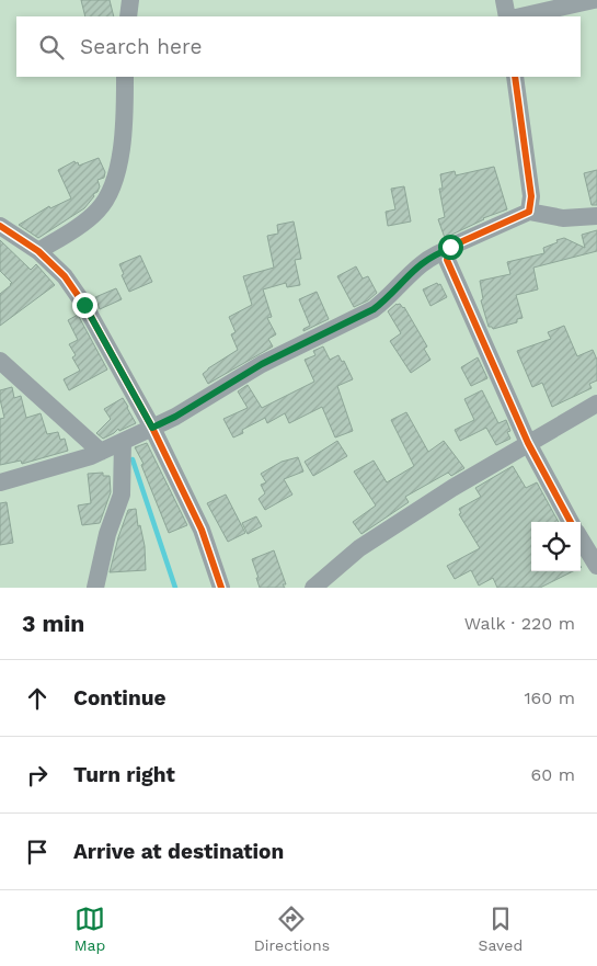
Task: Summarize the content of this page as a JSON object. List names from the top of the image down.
{
  "page": {
    "search": "Search here",
    "heading": ["3 min", "Walk · 220 m"],
    "list": [
      ["Continue", "160 m"],
      ["Turn right", "60 m"],
      "Arrive at destination"
    ],
    "nav": ["Map", "Directions", "Saved"]
  }
}
